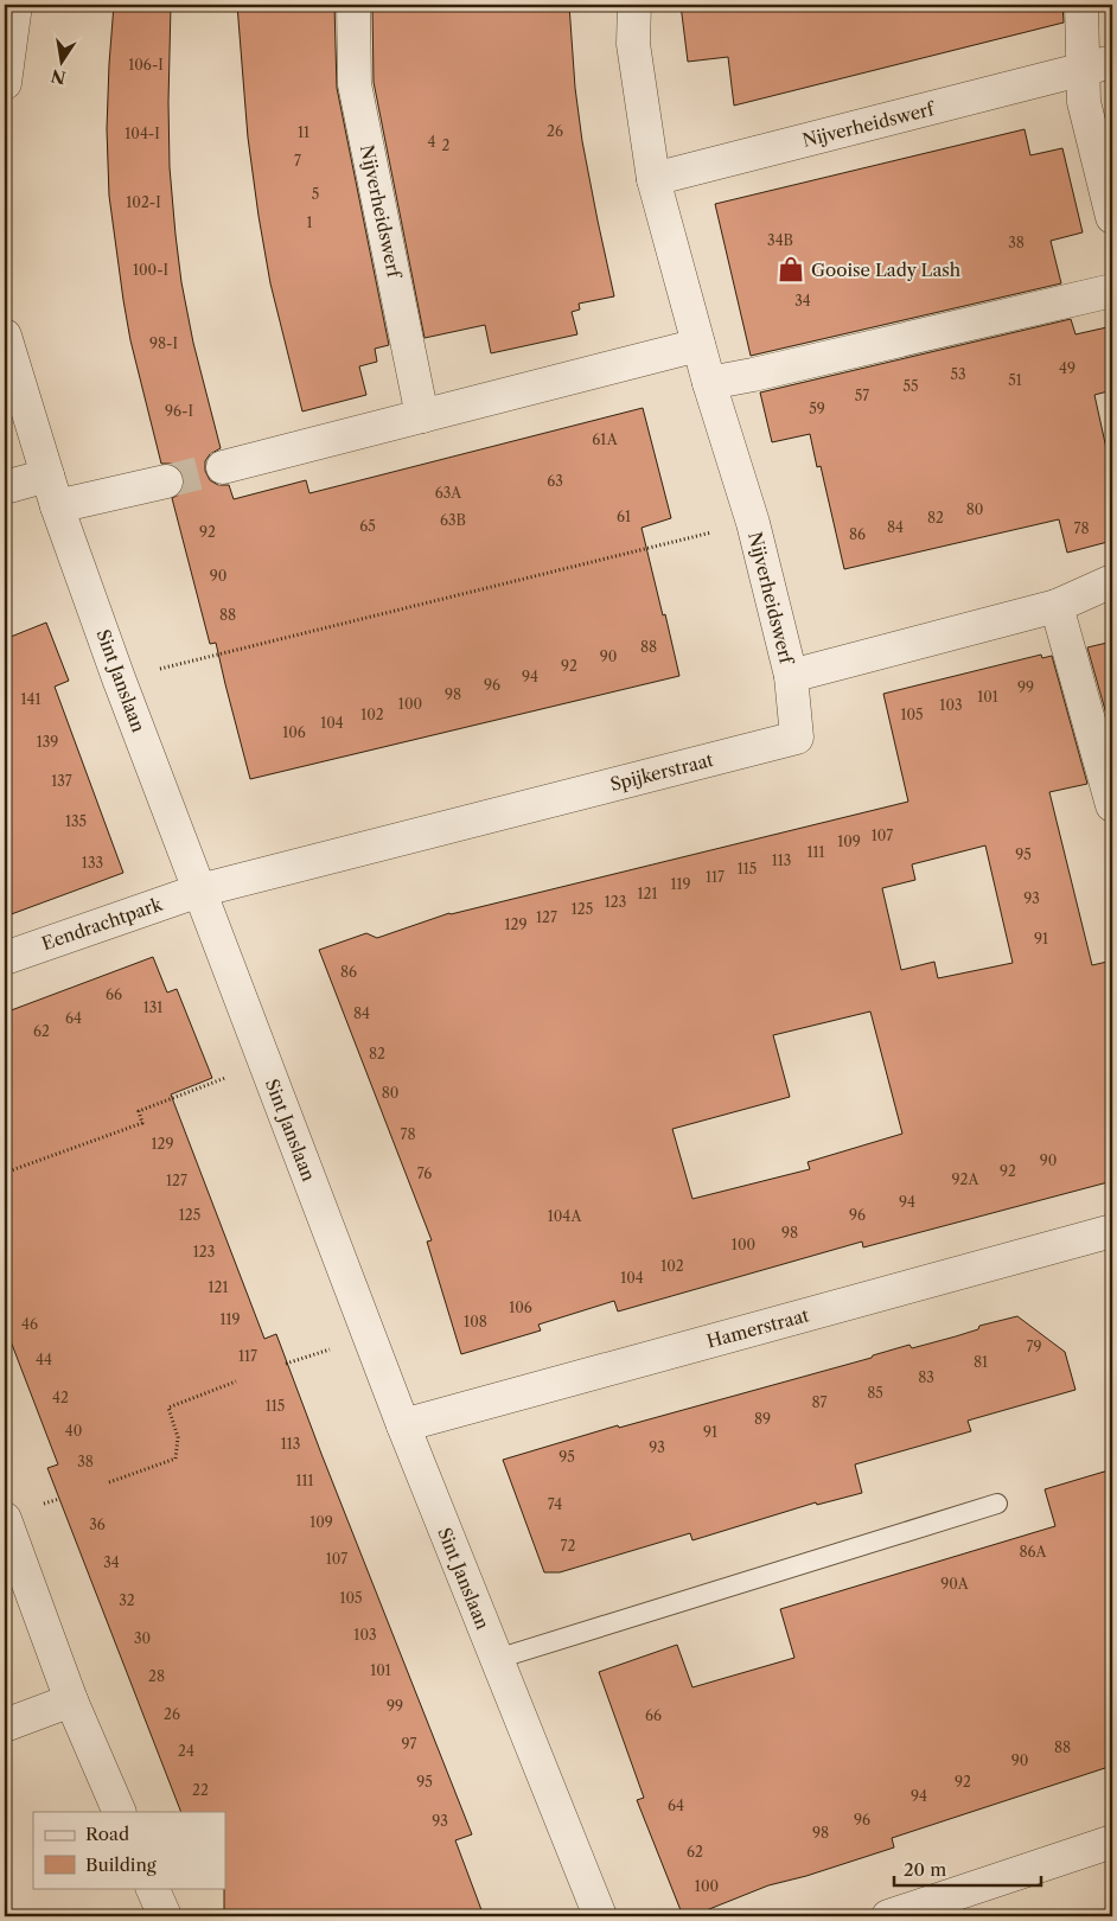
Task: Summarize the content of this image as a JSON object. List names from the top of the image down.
{
  "streets": {
    "street": [
      "Nijverheidswerf",
      "Sint Janslaan",
      "Spijkerstraat",
      "Eendrachtpark",
      "Hamerstraat"
    ]
  },
  "crossings": [
    ["Nijverheidswerf", "Spijkerstraat"],
    ["Sint Janslaan", "Spijkerstraat"],
    ["Sint Janslaan", "Eendrachtpark"],
    ["Sint Janslaan", "Hamerstraat"],
    ["Spijkerstraat", "Eendrachtpark"]
  ],
  "places": {
    "shop": ["Gooise Lady Lash"]
  },
  "house_numbers": [
    "106-I",
    "26",
    "11",
    "104-I",
    "4",
    "2",
    "7",
    "5",
    "102-I",
    "1",
    "34B",
    "38",
    "100-I",
    "34",
    "98-I",
    "49",
    "53",
    "51",
    "55",
    "57",
    "59",
    "96-I",
    "61A",
    "63",
    "63A",
    "80",
    "61",
    "82",
    "63B",
    "65",
    "84",
    "78",
    "92",
    "86",
    "90",
    "88",
    "88",
    "90",
    "92",
    "94",
    "96",
    "99",
    "98",
    "101",
    "141",
    "100",
    "103",
    "102",
    "105",
    "104",
    "106",
    "139",
    "137",
    "135",
    "107",
    "109",
    "111",
    "95",
    "113",
    "133",
    "115",
    "117",
    "119",
    "121",
    "93",
    "123",
    "125",
    "127",
    "129",
    "91",
    "86",
    "66",
    "131",
    "84",
    "64",
    "62",
    "82",
    "80",
    "78",
    "129",
    "90",
    "92",
    "76",
    "92A",
    "127",
    "94",
    "125",
    "96",
    "104A",
    "98",
    "100",
    "123",
    "102",
    "104",
    "121",
    "106",
    "119",
    "108",
    "46",
    "79",
    "117",
    "44",
    "81",
    "83",
    "85",
    "42",
    "87",
    "115",
    "89",
    "40",
    "91",
    "113",
    "93",
    "95",
    "38",
    "111",
    "74",
    "109",
    "36",
    "72",
    "86A",
    "107",
    "34",
    "90A",
    "105",
    "32",
    "103",
    "30",
    "101",
    "28",
    "99",
    "26",
    "66",
    "97",
    "88",
    "24",
    "90",
    "95",
    "92",
    "22",
    "94",
    "64",
    "96",
    "93",
    "98",
    "62",
    "100"
  ],
  "legend": ["Road", "Building"],
  "scale_bar": "20 m",
  "north": "bottom"
}
